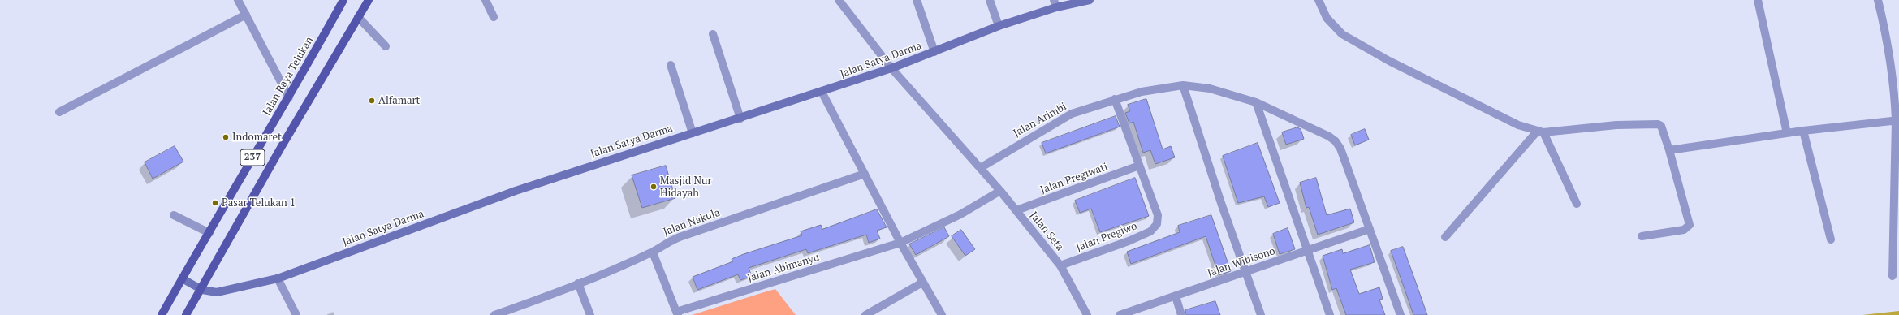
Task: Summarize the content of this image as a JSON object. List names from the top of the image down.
{
  "streets": {
    "main road": ["Jalan Satya Darma", "Jalan Raya Telukan", "237"],
    "street": [
      "Jalan Arimbi",
      "Jalan Pregiwati",
      "Jalan Nakula",
      "Jalan Seta",
      "Jalan Pregiwo",
      "Jalan Wibisono",
      "Jalan Abimanyu"
    ]
  },
  "crossings": [
    ["Jalan Satya Darma", "Jalan Raya Telukan"],
    ["Jalan Satya Darma", "237"],
    ["Jalan Satya Darma", "Jalan Seta"],
    ["Jalan Arimbi", "Jalan Seta"],
    ["Jalan Arimbi", "Jalan Wibisono"],
    ["Jalan Pregiwati", "Jalan Seta"],
    ["Jalan Pregiwati", "Jalan Pregiwo"],
    ["Jalan Seta", "Jalan Pregiwo"],
    ["Jalan Seta", "Jalan Abimanyu"]
  ],
  "places": [
    "Alfamart",
    "Indomaret",
    "Masjid Nur Hidayah",
    "Pasar Telukan 1"
  ]
}
